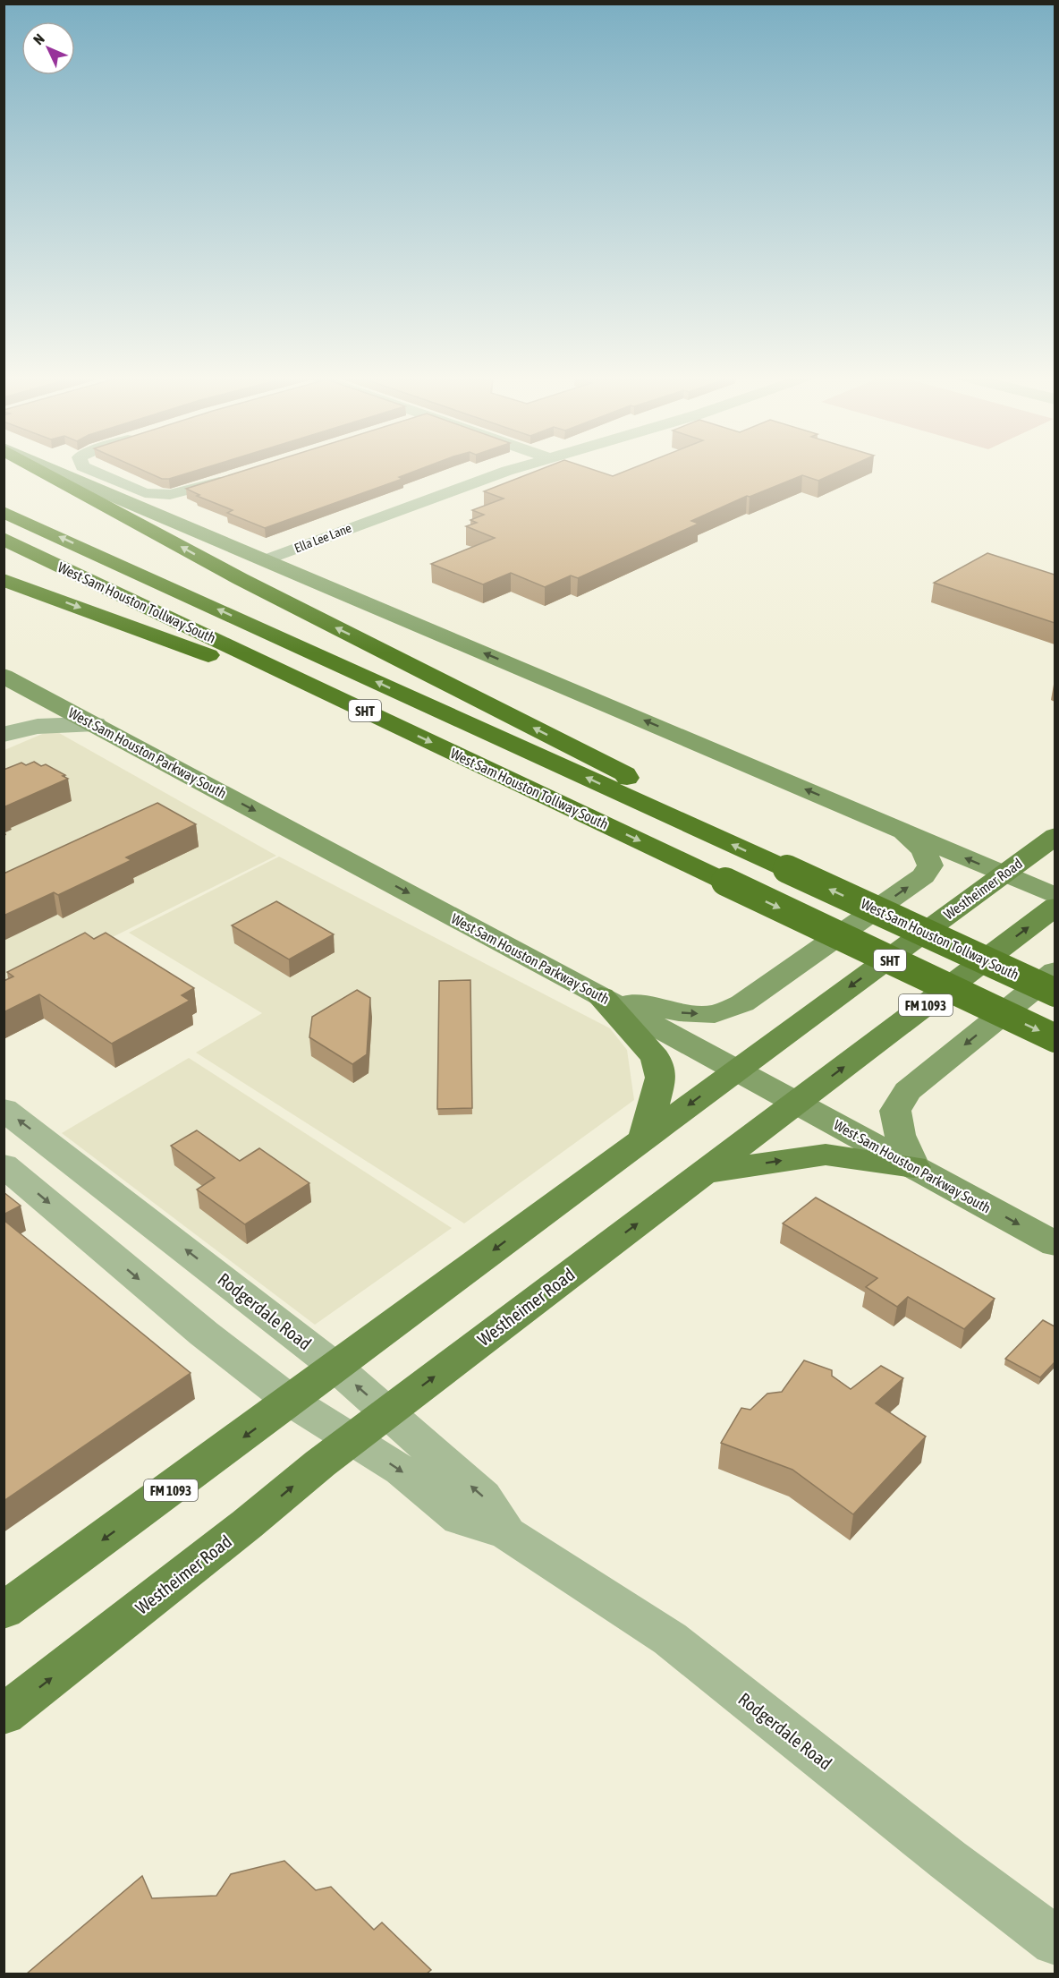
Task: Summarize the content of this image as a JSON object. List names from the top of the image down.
{
  "streets": {
    "highway": ["West Sam Houston Tollway South", "SHT"],
    "main road": ["West Sam Houston Parkway South", "Westheimer Road", "FM 1093"],
    "street": ["Ella Lee Lane", "Rodgerdale Road"]
  },
  "crossings": [
    ["West Sam Houston Parkway South", "Westheimer Road"],
    ["Westheimer Road", "Rodgerdale Road"]
  ],
  "north": "top left"
}
